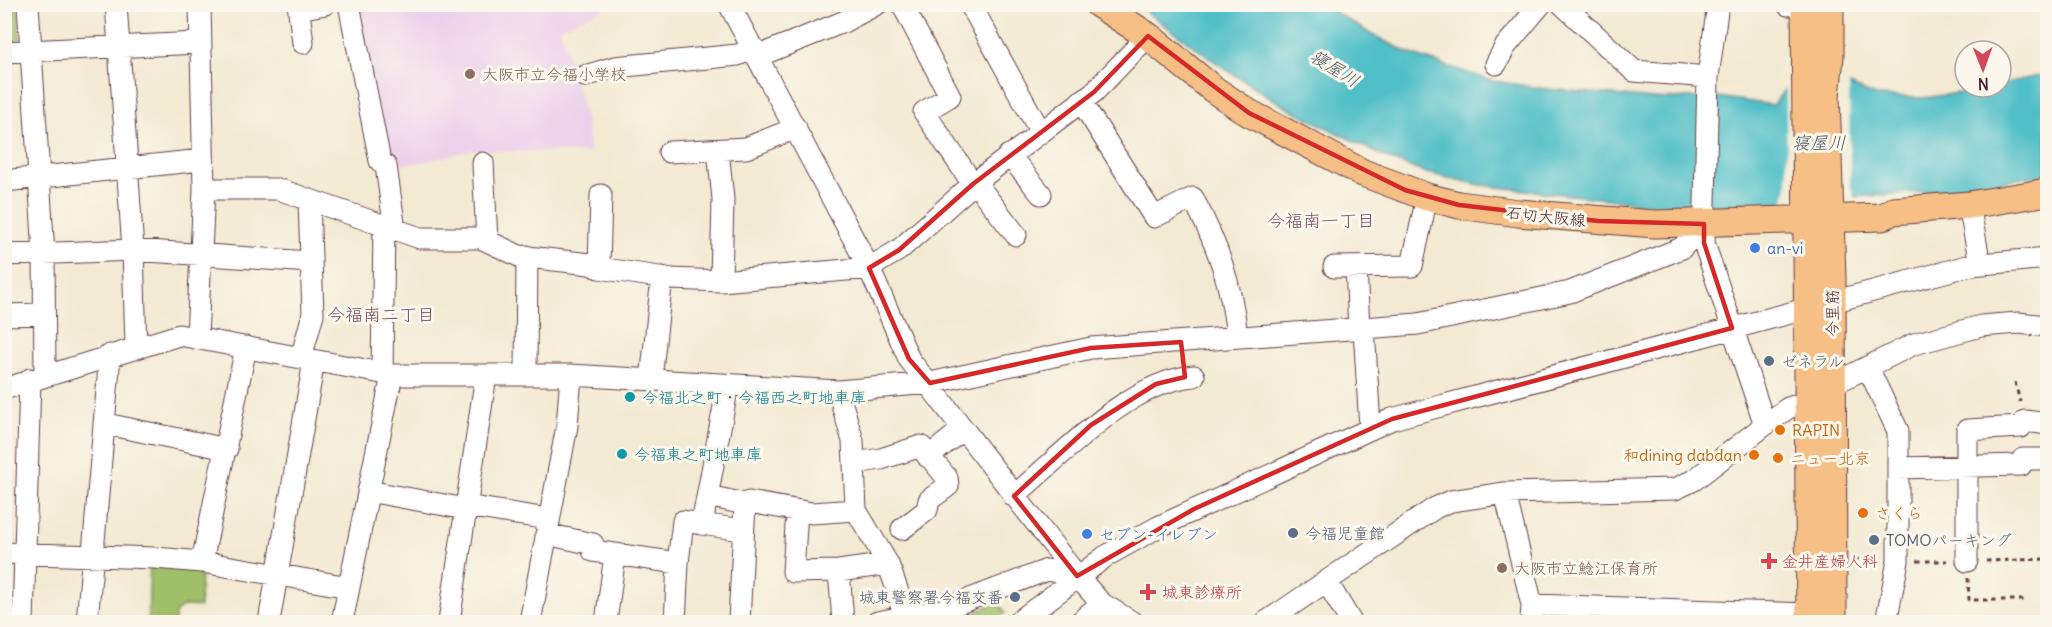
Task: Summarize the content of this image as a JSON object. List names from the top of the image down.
{
  "streets": {
    "main road": ["石切大阪線", "今里筋"]
  },
  "crossings": [
    ["石切大阪線", "今里筋"]
  ],
  "districts": ["今福南一丁目", "今福南二丁目"],
  "water": ["寝屋川"],
  "places": {
    "other": [
      "大阪市立今福小学校",
      "an-vi",
      "ゼネラル",
      "今福北之町・今福西之町地車庫",
      "RAPIN",
      "今福東之町地車庫",
      "和dining dabdan",
      "ニュー北京",
      "さくら",
      "今福児童館",
      "セブン-イレブン",
      "TOMOパーキング",
      "大阪市立鯰江保育所",
      "城東警察署今福交番"
    ],
    "health": ["金井産婦人科", "城東診療所"]
  },
  "north": "bottom"
}
